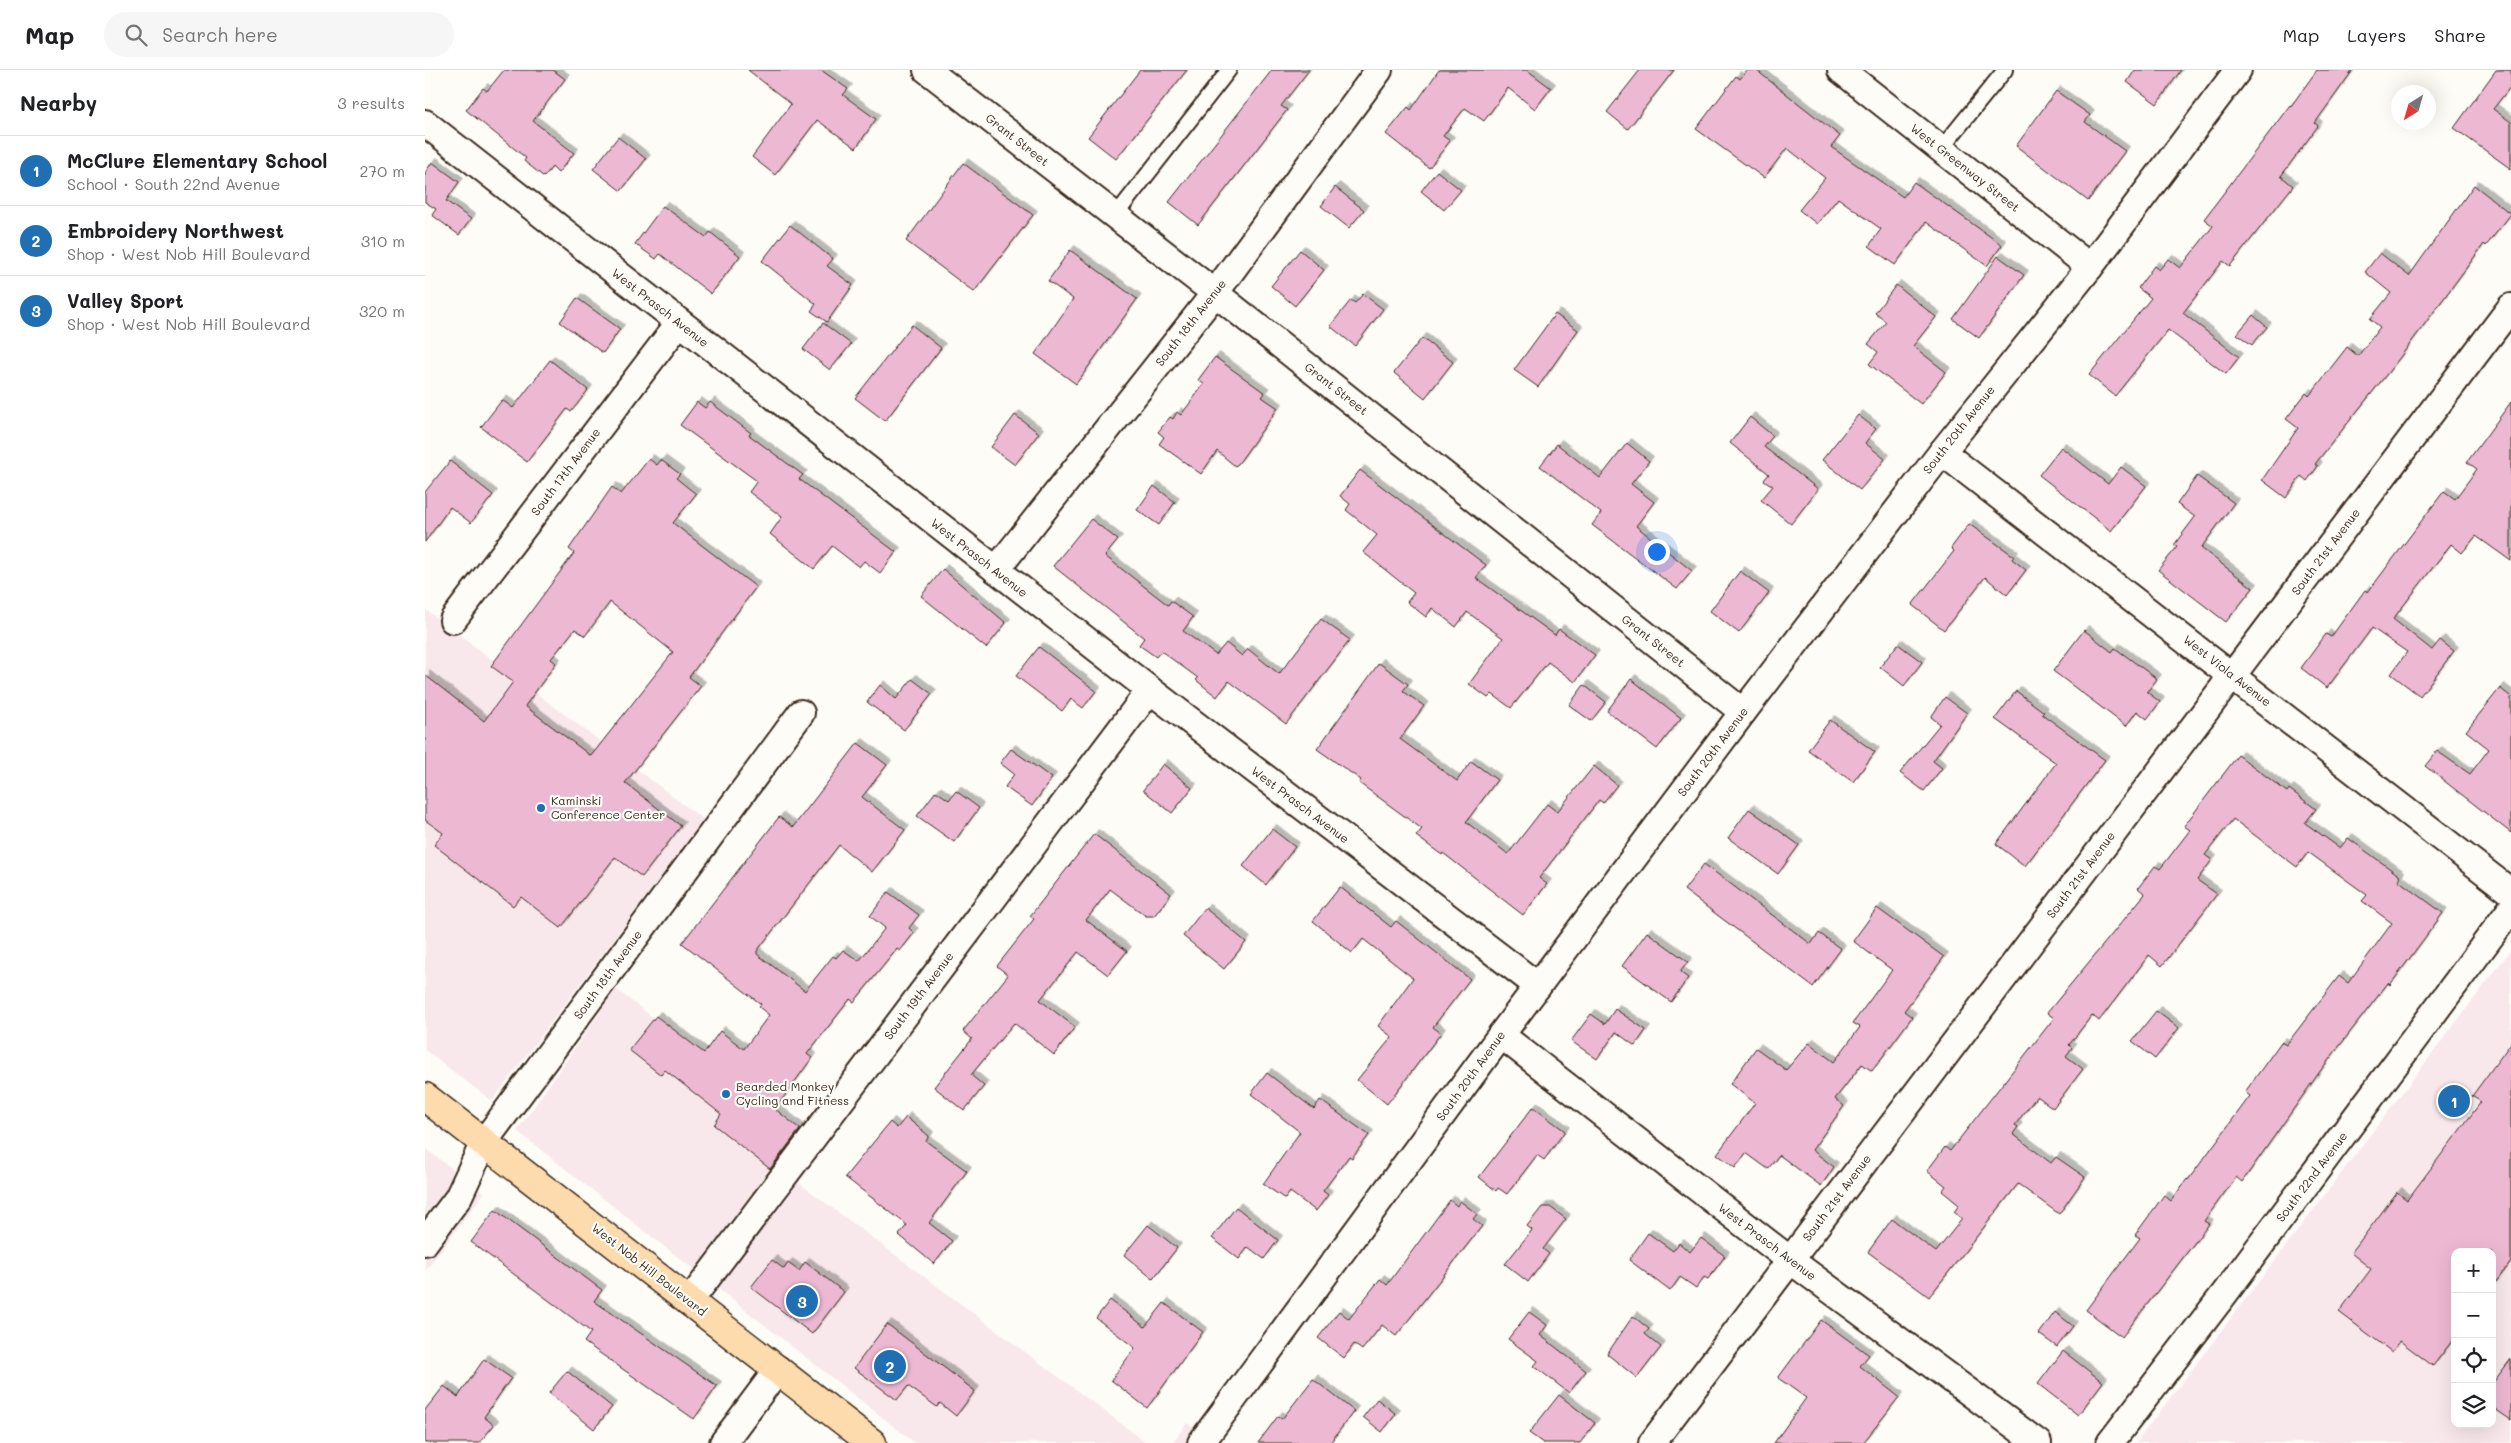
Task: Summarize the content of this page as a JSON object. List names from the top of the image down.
{
  "streets": {
    "main road": ["West Nob Hill Boulevard"],
    "street": [
      "Grant Street",
      "West Greenway Street",
      "West Prasch Avenue",
      "South 18th Avenue",
      "South 20th Avenue",
      "South 17th Avenue",
      "South 21st Avenue",
      "West Viola Avenue",
      "South 19th Avenue",
      "South 22nd Avenue"
    ]
  },
  "crossings": [
    ["Grant Street", "South 18th Avenue"],
    ["Grant Street", "South 20th Avenue"],
    ["West Greenway Street", "South 20th Avenue"],
    ["West Prasch Avenue", "South 18th Avenue"],
    ["West Prasch Avenue", "South 20th Avenue"],
    ["West Prasch Avenue", "South 17th Avenue"],
    ["West Prasch Avenue", "South 21st Avenue"],
    ["West Prasch Avenue", "South 19th Avenue"],
    ["South 18th Avenue", "West Nob Hill Boulevard"],
    ["South 20th Avenue", "West Viola Avenue"],
    ["South 21st Avenue", "West Viola Avenue"],
    ["South 19th Avenue", "West Nob Hill Boulevard"]
  ],
  "places": ["Kaminski Conference Center", "Bearded Monkey Cycling and Fitness"],
  "north": "bottom left",
  "page": {
    "header": "Map",
    "search": "Search here",
    "nav": ["Map", "Layers", "Share"],
    "heading": ["Nearby", "3 results"],
    "list": [
      {
        "mark": "1",
        "name": "McClure Elementary School",
        "note": "School · South 22nd Avenue",
        "value": "270 m"
      },
      {
        "mark": "2",
        "name": "Embroidery Northwest",
        "note": "Shop · West Nob Hill Boulevard",
        "value": "310 m"
      },
      {
        "mark": "3",
        "name": "Valley Sport",
        "note": "Shop · West Nob Hill Boulevard",
        "value": "320 m"
      }
    ],
    "pins": ["1", "3", "2"],
    "map_buttons": ["+", "−"]
  }
}
